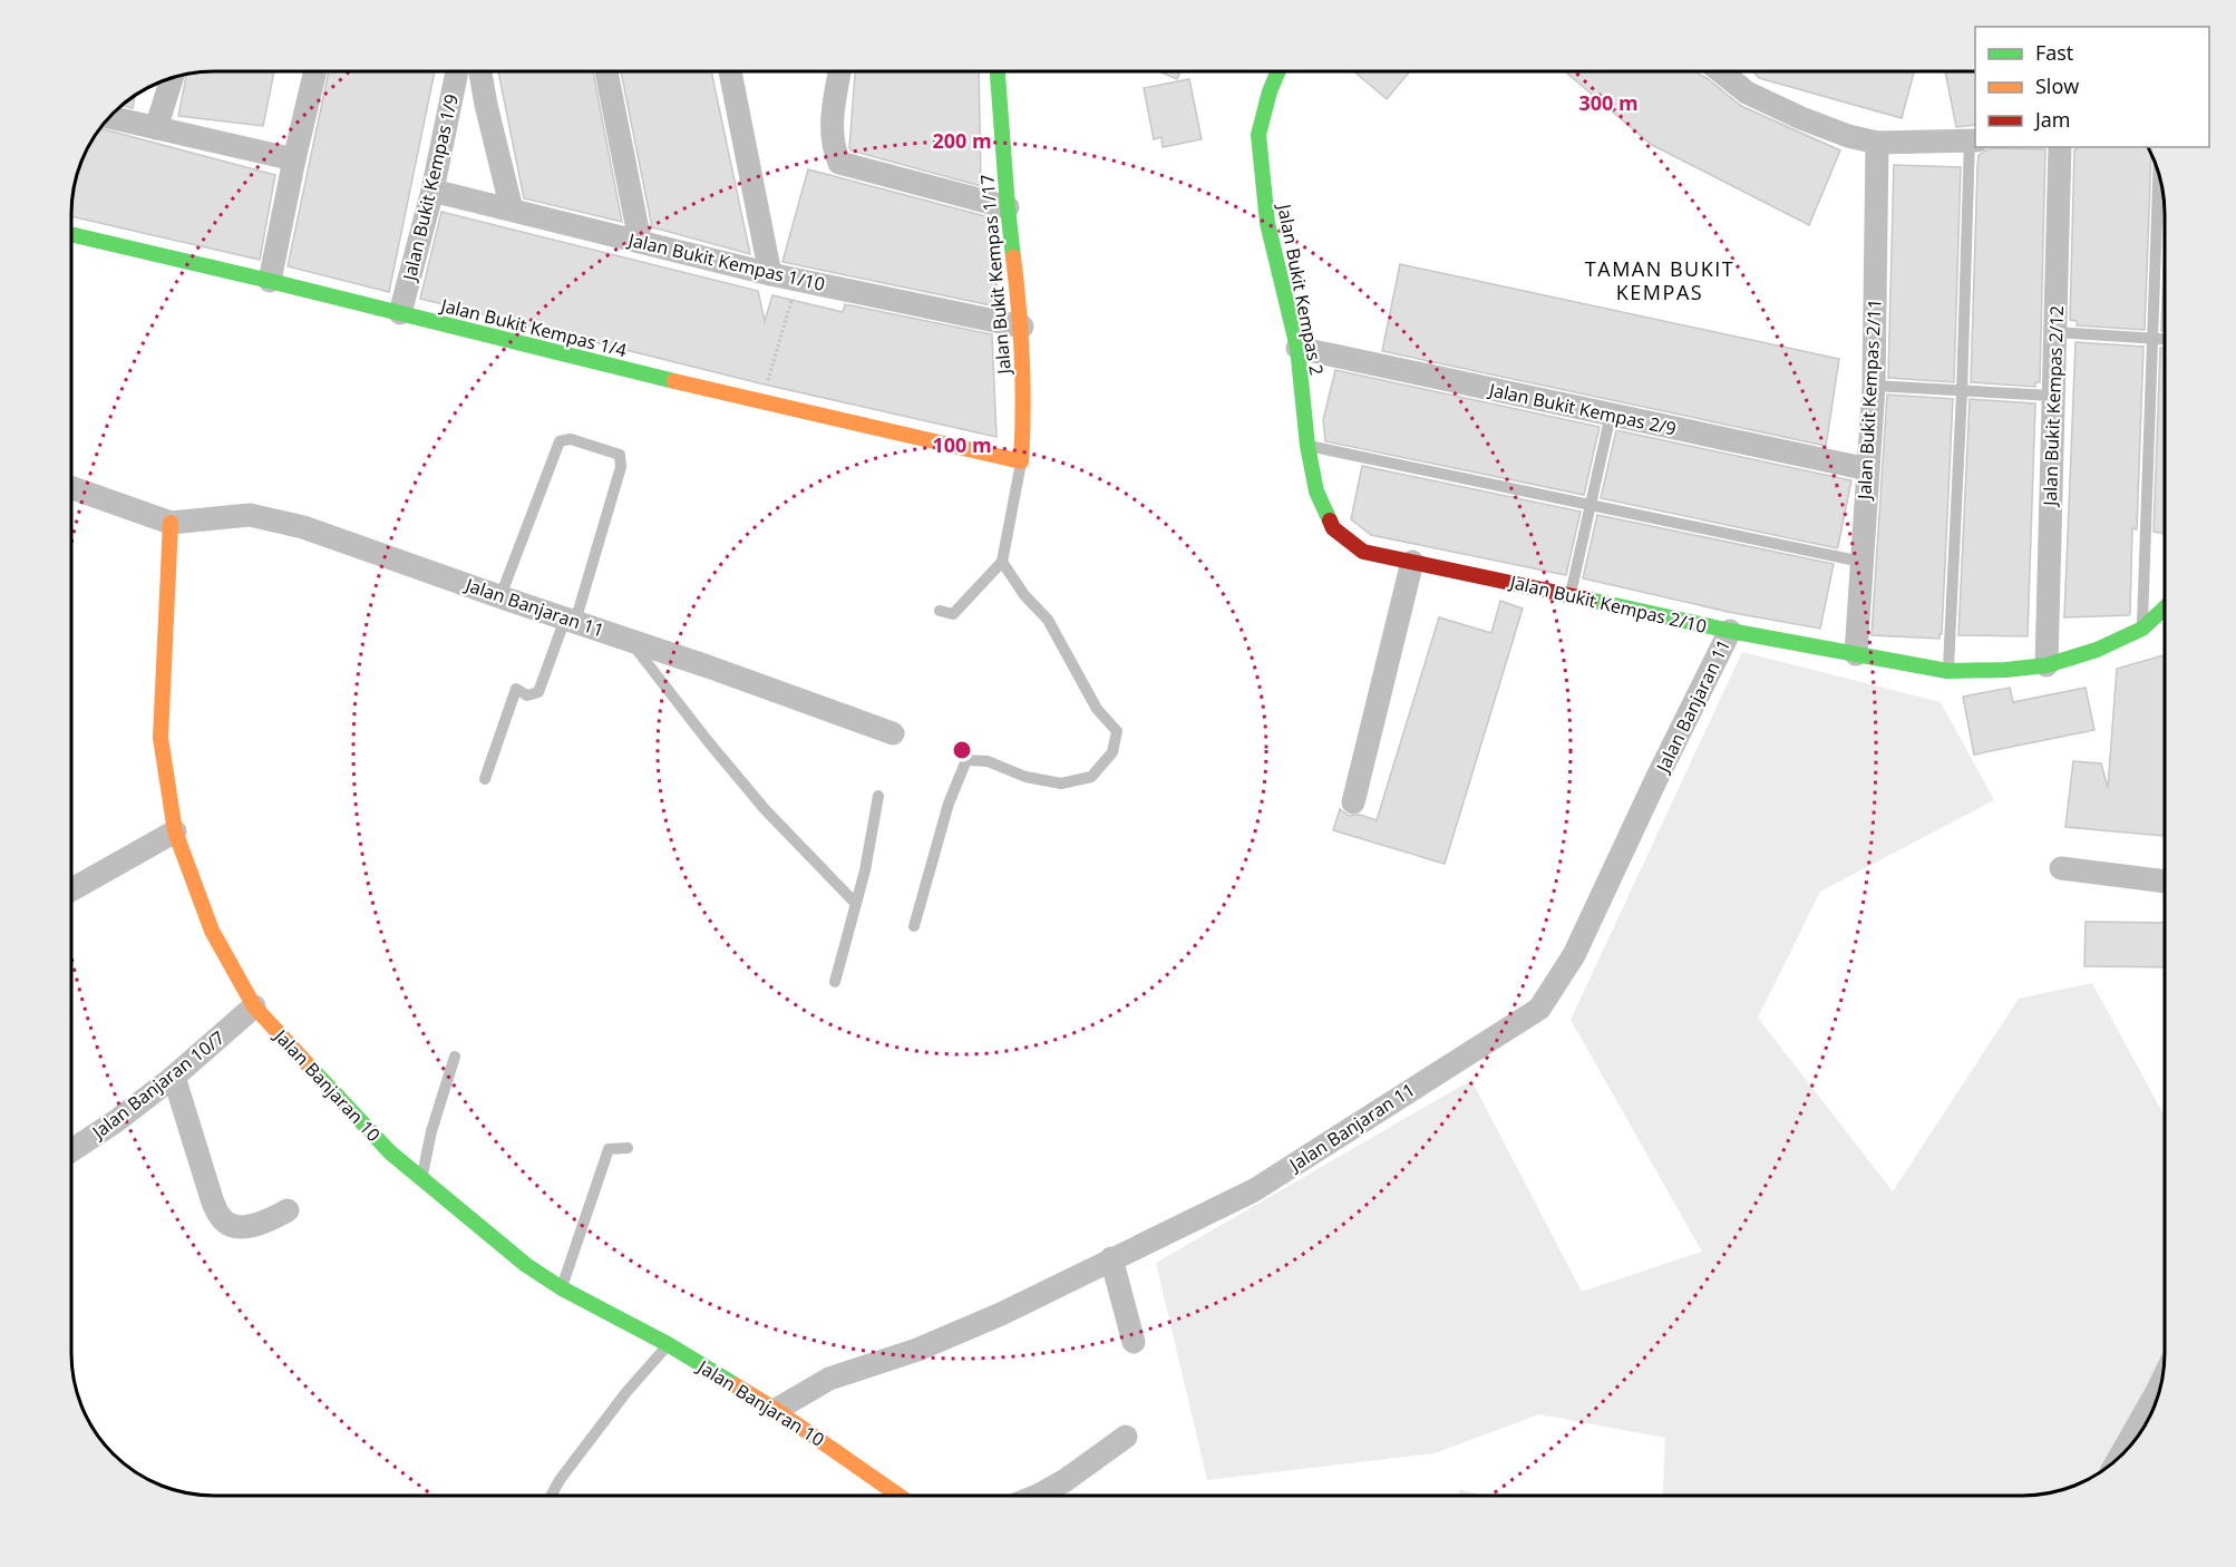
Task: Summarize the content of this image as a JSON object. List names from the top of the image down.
{
  "streets": {
    "street": [
      "Jalan Bukit Kempas 1/9",
      "Jalan Bukit Kempas 1/10",
      "Jalan Bukit Kempas 1/17",
      "Jalan Bukit Kempas 2",
      "Jalan Bukit Kempas 1/4",
      "Jalan Bukit Kempas 2/11",
      "Jalan Bukit Kempas 2/12",
      "Jalan Bukit Kempas 2/9",
      "Jalan Bukit Kempas 2/10",
      "Jalan Banjaran 11",
      "Jalan Banjaran 10/7",
      "Jalan Banjaran 10"
    ]
  },
  "crossings": [
    ["Jalan Bukit Kempas 1/9", "Jalan Bukit Kempas 1/10"],
    ["Jalan Bukit Kempas 1/9", "Jalan Bukit Kempas 1/4"],
    ["Jalan Bukit Kempas 1/10", "Jalan Bukit Kempas 1/17"],
    ["Jalan Bukit Kempas 1/17", "Jalan Bukit Kempas 1/4"],
    ["Jalan Bukit Kempas 2", "Jalan Bukit Kempas 2/9"],
    ["Jalan Bukit Kempas 2", "Jalan Bukit Kempas 2/10"],
    ["Jalan Bukit Kempas 2/11", "Jalan Bukit Kempas 2/9"],
    ["Jalan Bukit Kempas 2/11", "Jalan Bukit Kempas 2/10"],
    ["Jalan Bukit Kempas 2/12", "Jalan Bukit Kempas 2/10"],
    ["Jalan Bukit Kempas 2/10", "Jalan Banjaran 11"],
    ["Jalan Banjaran 11", "Jalan Banjaran 10"],
    ["Jalan Banjaran 10/7", "Jalan Banjaran 10"]
  ],
  "districts": ["TAMAN BUKIT KEMPAS"],
  "legend": ["Fast", "Slow", "Jam"],
  "rings": ["300 m", "200 m", "100 m"]
}
